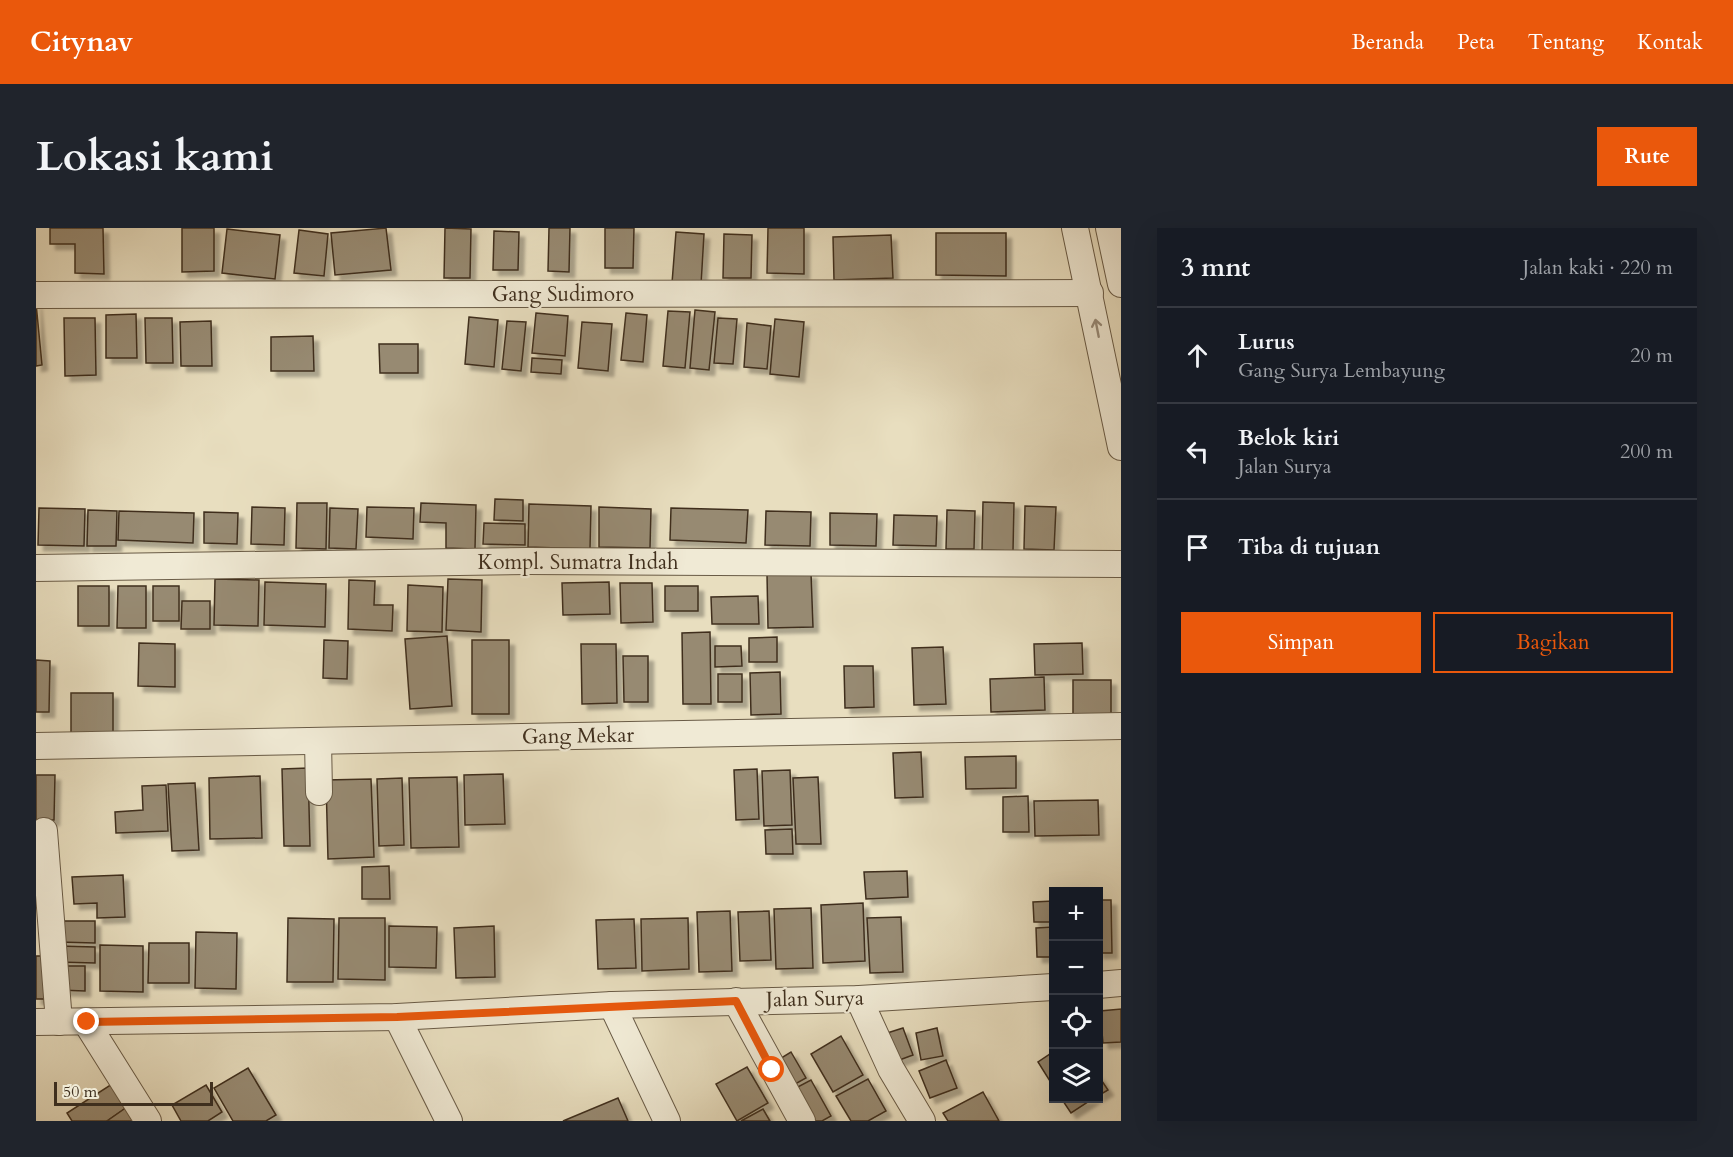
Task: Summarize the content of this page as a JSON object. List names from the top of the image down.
{
  "streets": {
    "street": [
      "Gang Sudimoro",
      "Kompl. Sumatra Indah",
      "Gang Mekar",
      "Jalan Surya"
    ]
  },
  "scale_bar": "50 m",
  "page": {
    "header": "Citynav",
    "nav": [
      "Beranda",
      "Peta",
      "Tentang",
      "Kontak"
    ],
    "buttons": [
      "Rute",
      ["Simpan", "Bagikan"]
    ],
    "title": "Lokasi kami",
    "heading": ["3 mnt", "Jalan kaki · 220 m"],
    "list": [
      ["Lurus", "Gang Surya Lembayung", "20 m"],
      ["Belok kiri", "Jalan Surya", "200 m"],
      "Tiba di tujuan"
    ],
    "map_buttons": ["+", "−"],
    "scale": "50 m"
  }
}
